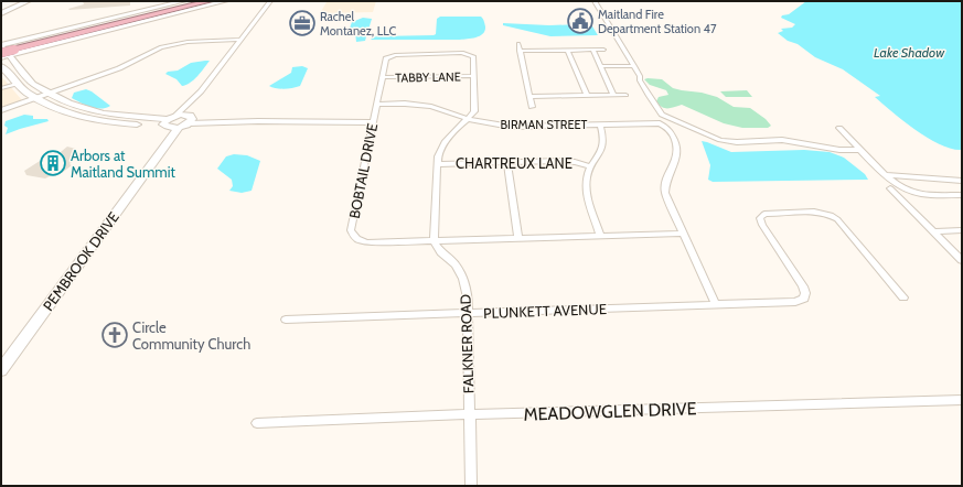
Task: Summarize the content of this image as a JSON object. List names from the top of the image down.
{
  "streets": {
    "street": [
      "TABBY LANE",
      "BIRMAN STREET",
      "CHARTREUX LANE",
      "BOBTAIL DRIVE",
      "PEMBROOK DRIVE",
      "PLUNKETT AVENUE",
      "FALKNER ROAD",
      "MEADOWGLEN DRIVE"
    ]
  },
  "crossings": [
    ["TABBY LANE", "BOBTAIL DRIVE"],
    ["BIRMAN STREET", "BOBTAIL DRIVE"],
    ["BOBTAIL DRIVE", "FALKNER ROAD"],
    ["PLUNKETT AVENUE", "FALKNER ROAD"],
    ["FALKNER ROAD", "MEADOWGLEN DRIVE"]
  ],
  "water": ["Lake Shadow"],
  "places": {
    "public building": ["Maitland Fire Department Station 47"],
    "office": ["Rachel Montanez, LLC"],
    "building": ["Arbors at Maitland Summit"],
    "church": ["Circle Community Church"]
  }
}
